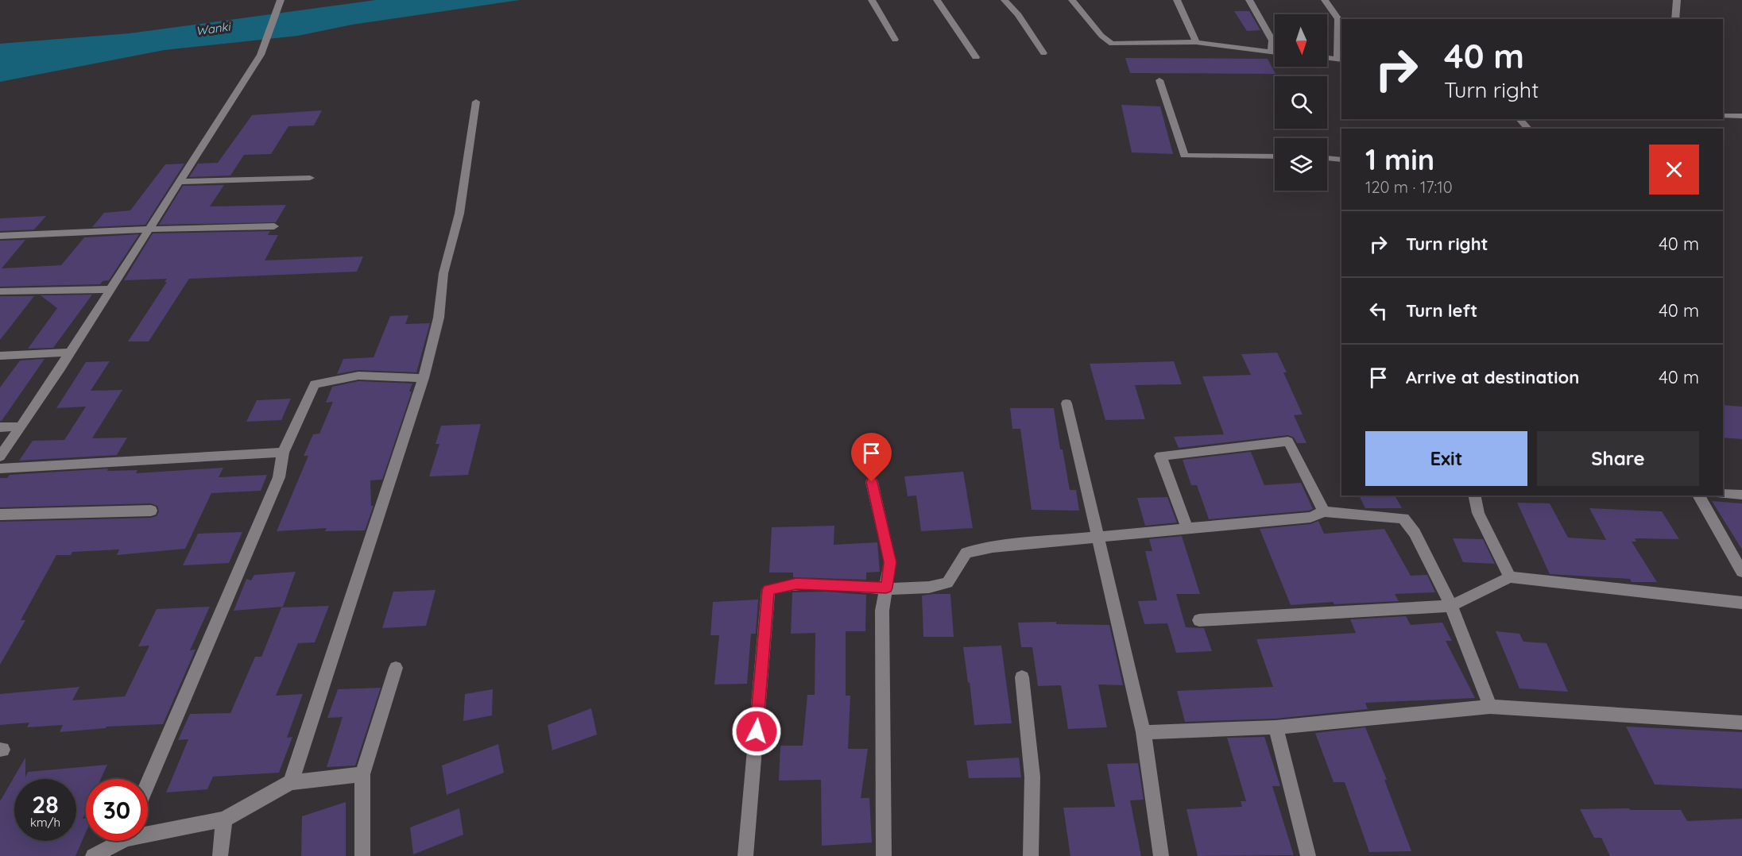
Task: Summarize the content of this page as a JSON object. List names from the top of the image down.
{
  "water": ["Wanki"],
  "north": "bottom",
  "page": {
    "turn": ["40 m", "Turn right"],
    "heading": ["1 min", "120 m · 17:10"],
    "list": [
      {
        "name": "Turn right",
        "value": "40 m"
      },
      {
        "name": "Turn left",
        "value": "40 m"
      },
      {
        "name": "Arrive at destination",
        "value": "40 m"
      }
    ],
    "buttons": ["Exit", "Share"],
    "speed": "28 km/h",
    "limit": "30"
  }
}
